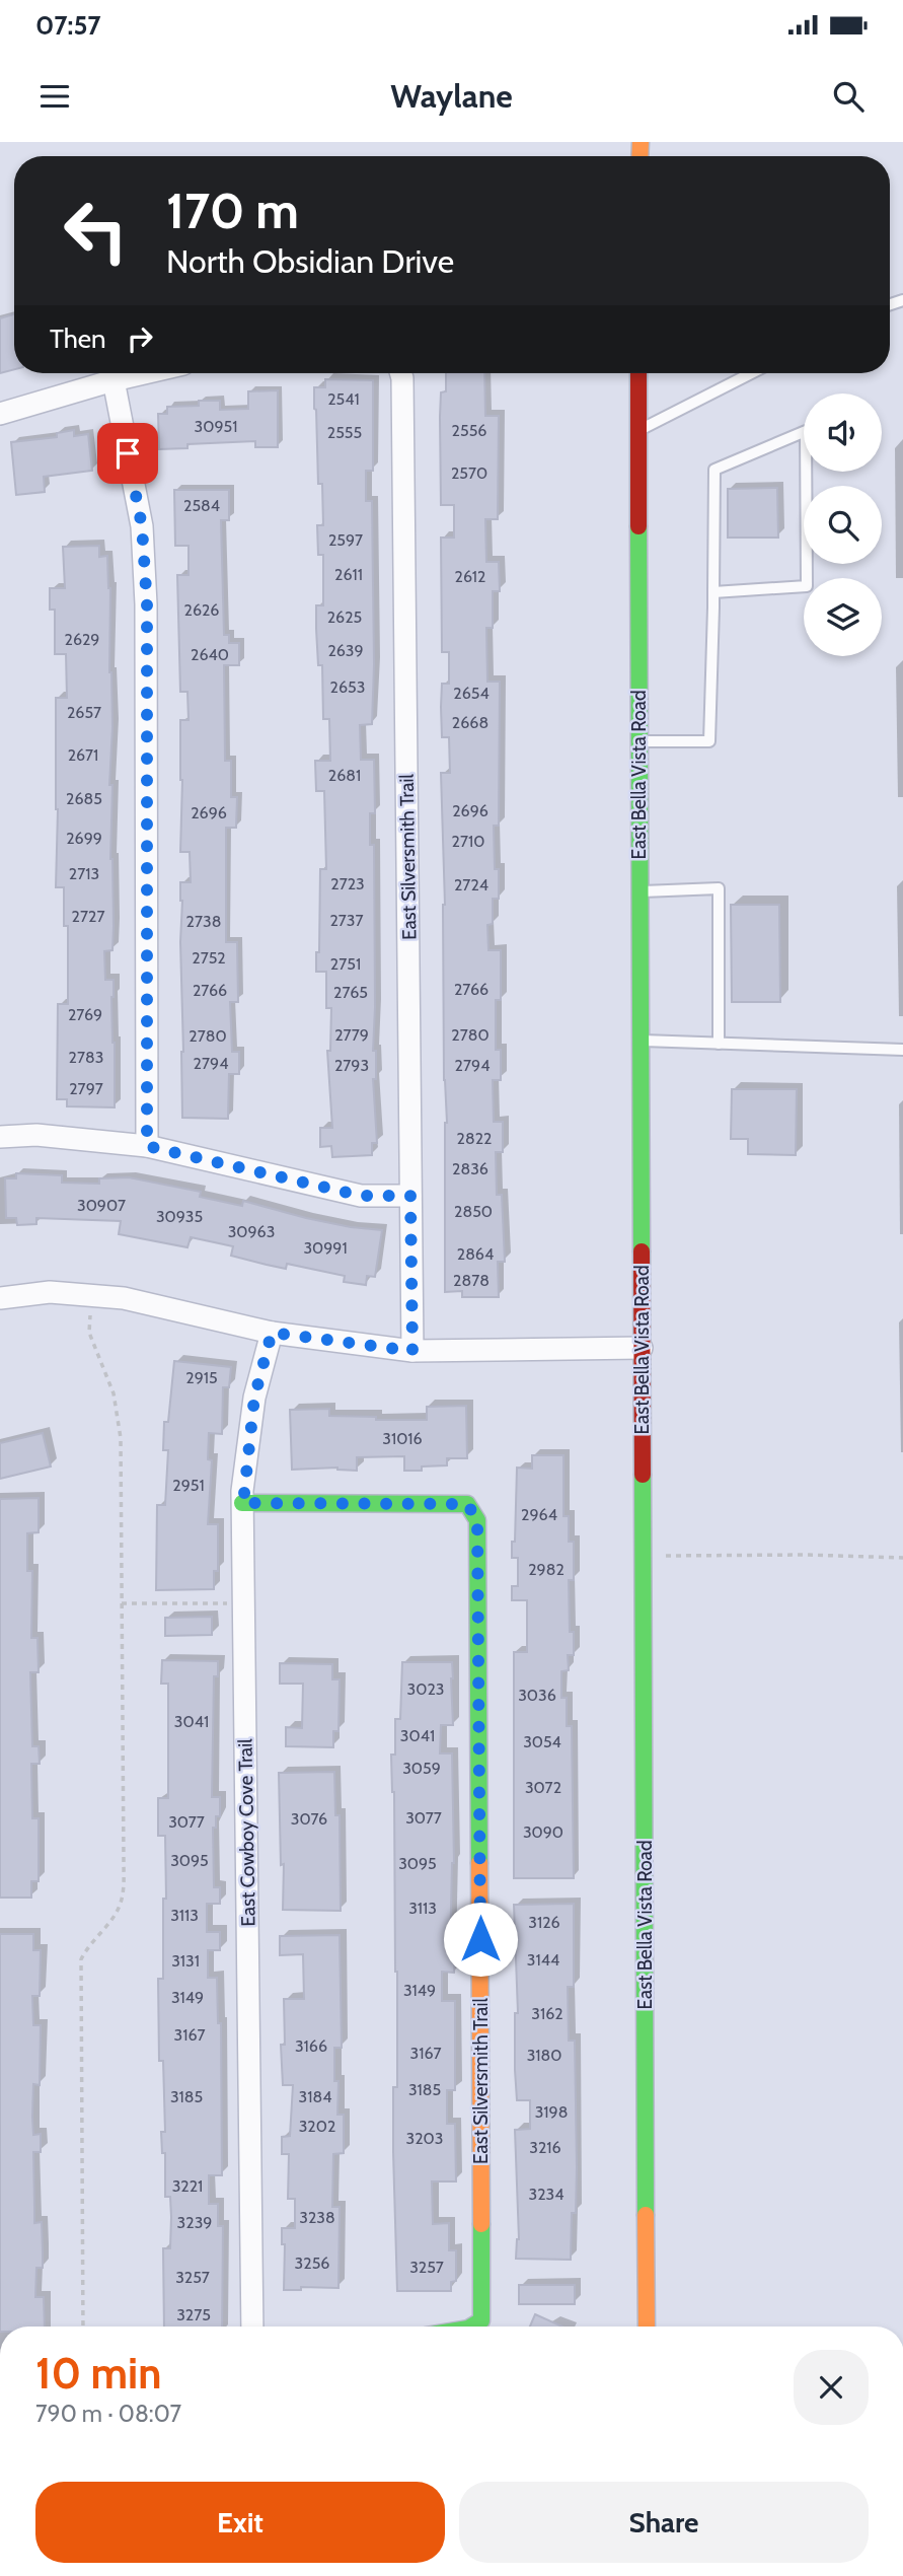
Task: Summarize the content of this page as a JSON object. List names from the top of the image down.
{
  "streets": {
    "street": ["East Bella Vista Road", "East Silversmith Trail", "East Cowboy Cove Trail"]
  },
  "crossings": [
    ["East Silversmith Trail", "East Cowboy Cove Trail"]
  ],
  "house_numbers": [
    "2541",
    "30951",
    "2556",
    "2555",
    "2570",
    "2584",
    "2597",
    "2611",
    "2612",
    "2626",
    "2625",
    "2629",
    "2639",
    "2640",
    "2653",
    "2654",
    "2657",
    "2668",
    "2671",
    "2681",
    "2685",
    "2696",
    "2696",
    "2699",
    "2710",
    "2713",
    "2723",
    "2724",
    "2727",
    "2737",
    "2738",
    "2752",
    "2751",
    "2766",
    "2766",
    "2765",
    "2769",
    "2779",
    "2780",
    "2780",
    "2783",
    "2794",
    "2793",
    "2794",
    "2797",
    "2822",
    "2836",
    "30907",
    "2850",
    "30935",
    "30963",
    "30991",
    "2864",
    "2878",
    "2915",
    "31016",
    "2951",
    "2964",
    "2982",
    "3023",
    "3036",
    "3041",
    "3041",
    "3054",
    "3059",
    "3072",
    "3077",
    "3076",
    "3077",
    "3090",
    "3095",
    "3095",
    "3113",
    "3113",
    "3126",
    "3144",
    "3131",
    "3149",
    "3149",
    "3162",
    "3167",
    "3166",
    "3167",
    "3180",
    "3185",
    "3185",
    "3184",
    "3198",
    "3202",
    "3203",
    "3216",
    "3221",
    "3234",
    "3238",
    "3239",
    "3256",
    "3257",
    "3257",
    "3275"
  ],
  "page": {
    "status": "07:57",
    "header": "Waylane",
    "turn": ["170 m", "North Obsidian Drive"],
    "then": "Then",
    "heading": ["10 min", "790 m · 08:07"],
    "buttons": ["Exit", "Share"]
  }
}
